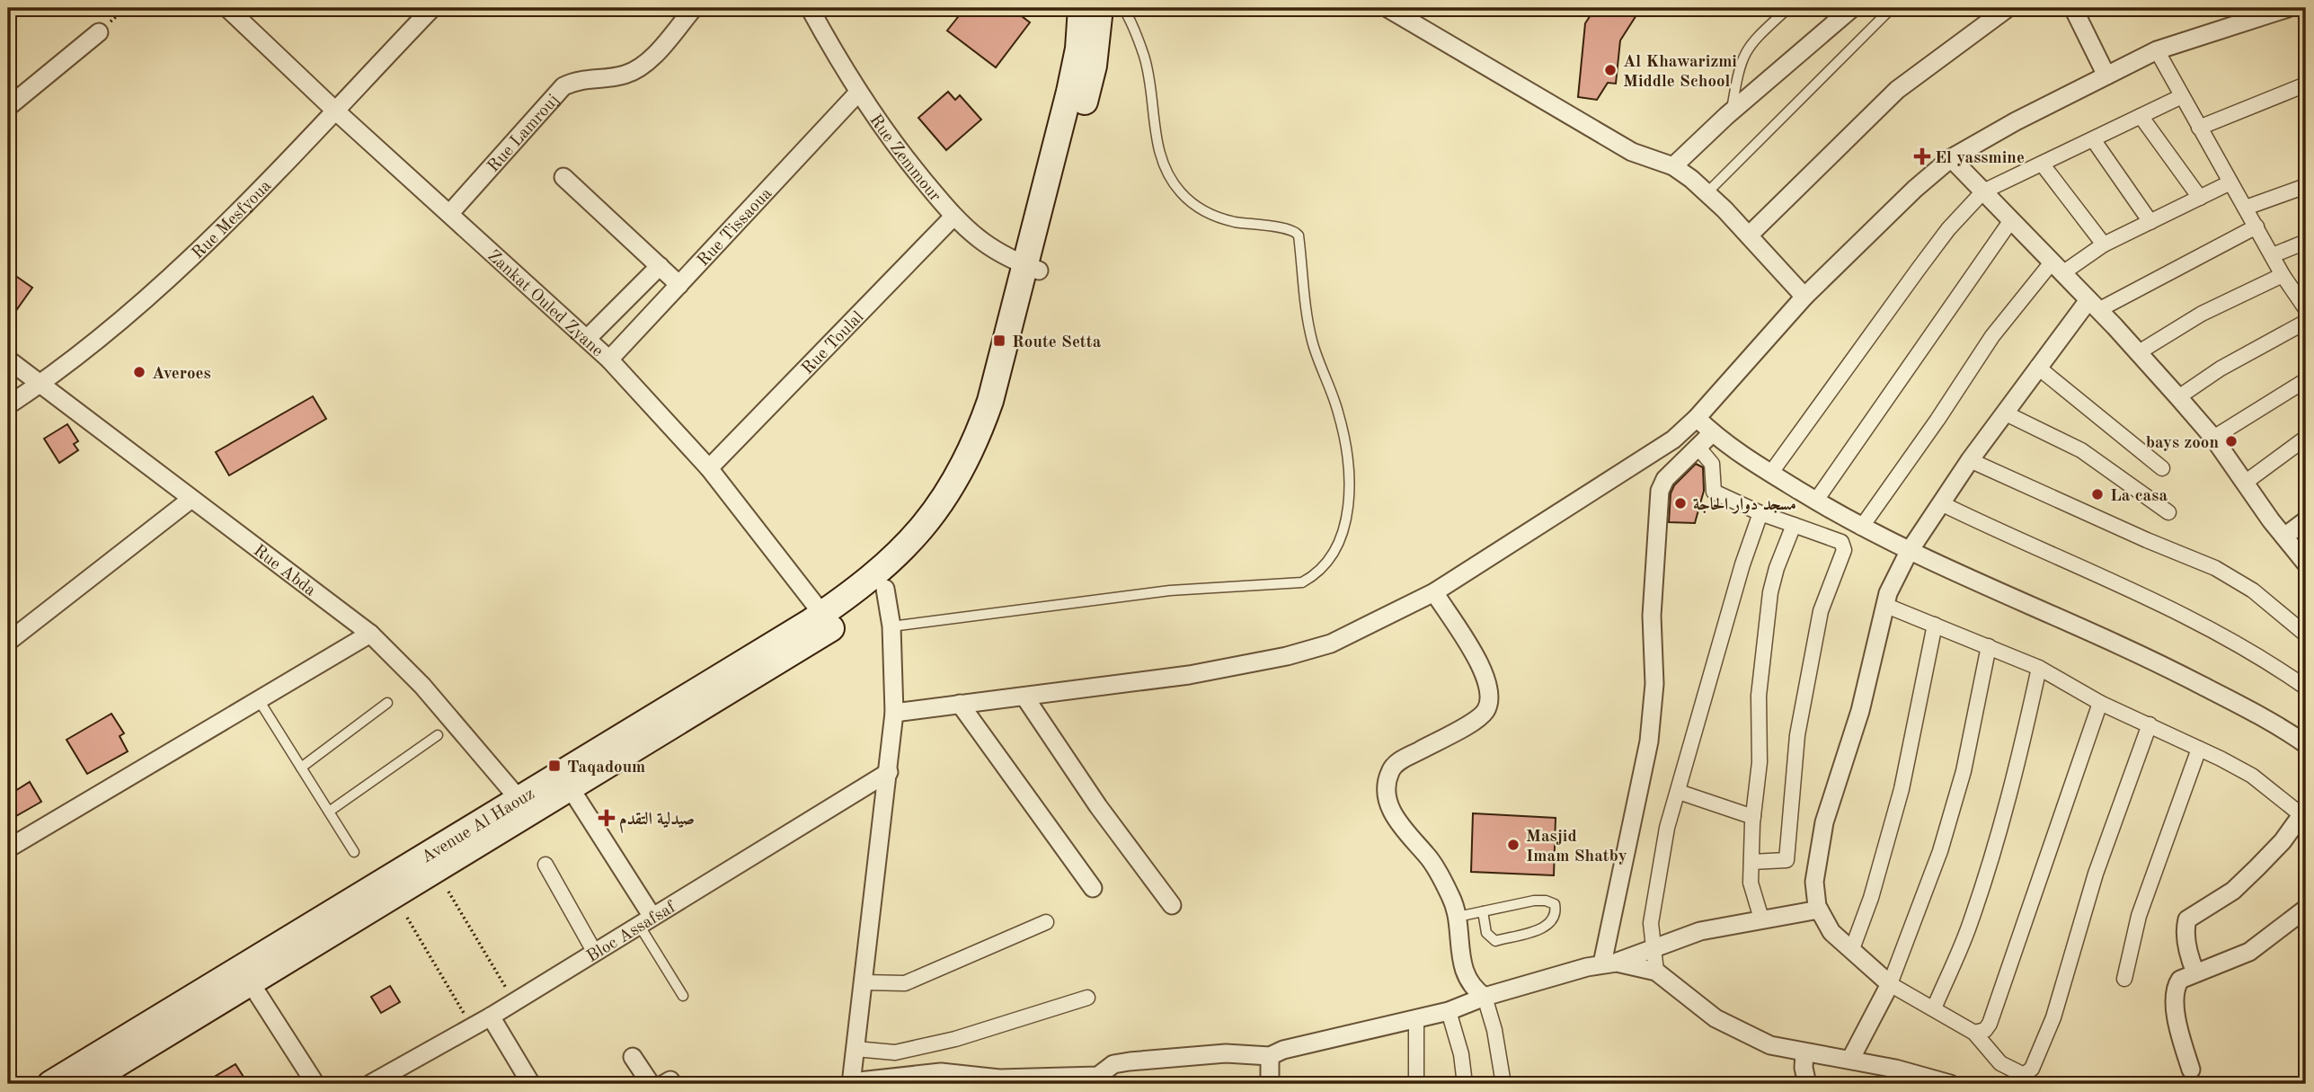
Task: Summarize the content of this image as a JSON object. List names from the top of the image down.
{
  "streets": {
    "main road": ["Avenue Al Haouz"],
    "street": [
      "Rue Lamrouj",
      "Rue Zemmour",
      "Rue Mesfyoua",
      "Rue Tissaoua",
      "Zankat Ouled Zyane",
      "Rue Toulal",
      "Rue Abda",
      "Bloc Assafsaf"
    ]
  },
  "crossings": [
    ["Rue Lamrouj", "Zankat Ouled Zyane"],
    ["Rue Zemmour", "Rue Tissaoua"],
    ["Rue Zemmour", "Rue Toulal"],
    ["Rue Mesfyoua", "Zankat Ouled Zyane"],
    ["Rue Mesfyoua", "Rue Abda"],
    ["Rue Tissaoua", "Zankat Ouled Zyane"],
    ["Zankat Ouled Zyane", "Rue Toulal"],
    ["Zankat Ouled Zyane", "Avenue Al Haouz"],
    ["Rue Abda", "Avenue Al Haouz"]
  ],
  "places": {
    "other": [
      "Al Khawarizmi Middle School",
      "Averoes",
      "bays zoon",
      "La casa",
      "مسجد دوار الحاجة",
      "Masjid Imam Shatby"
    ],
    "health": ["El yassmine", "صيدلية التقدم"],
    "transit": ["Route Setta", "Taqadoum"]
  }
}
